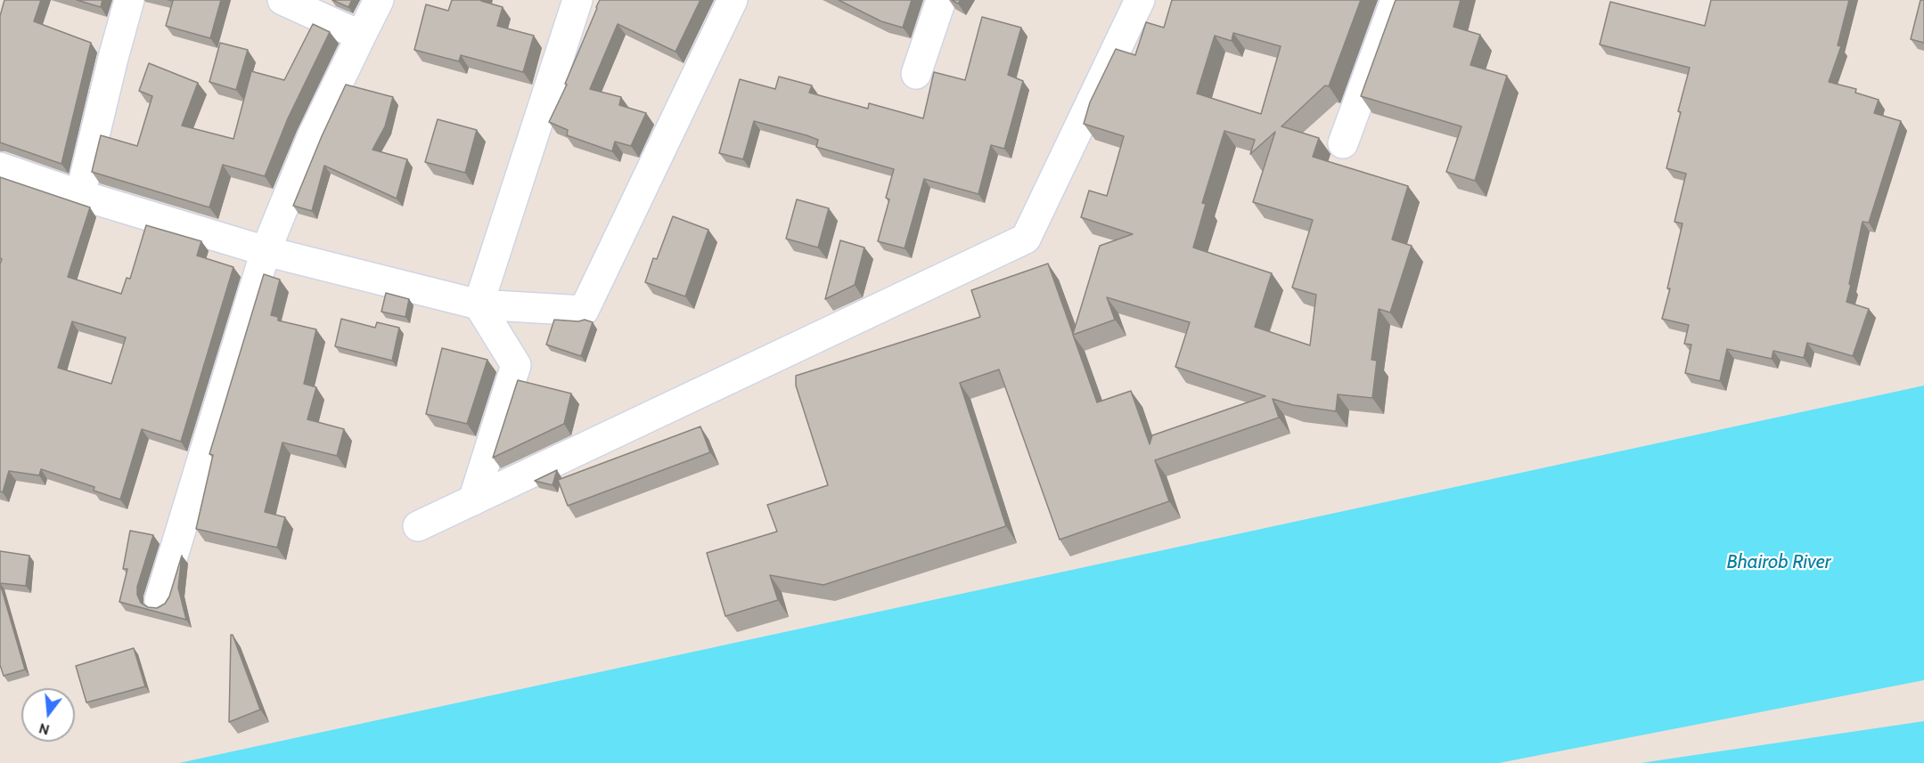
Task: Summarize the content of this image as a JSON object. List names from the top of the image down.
{
  "water": ["Bhairob River"],
  "north": "bottom"
}
